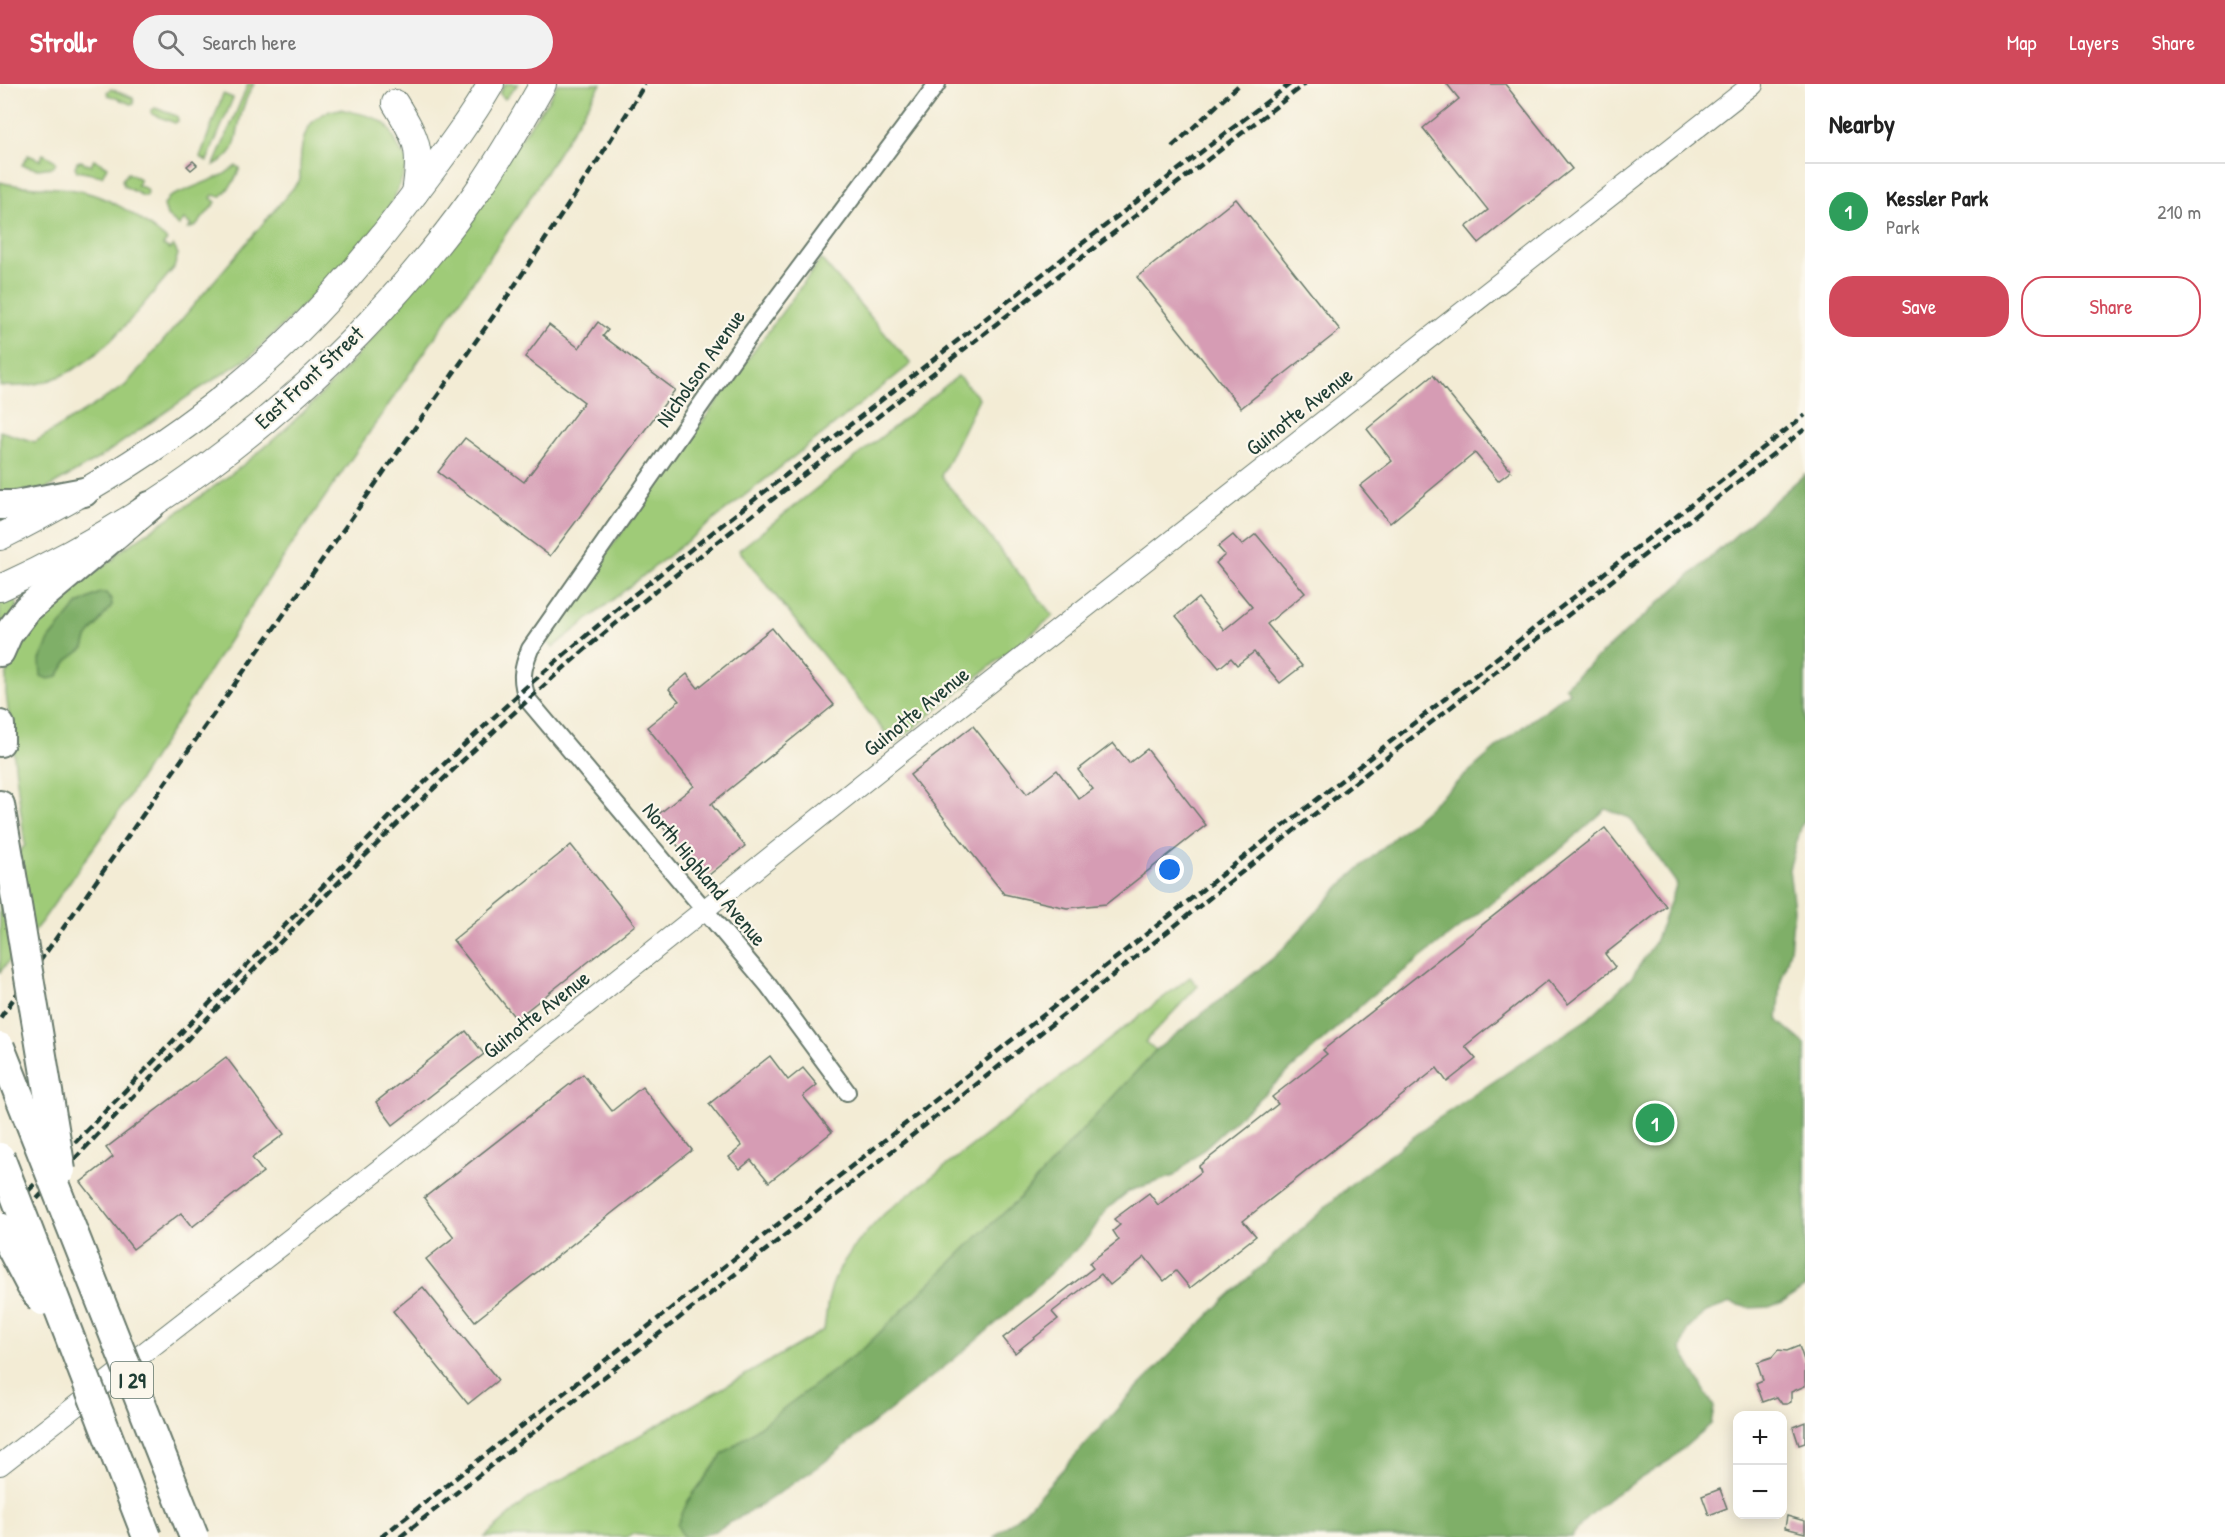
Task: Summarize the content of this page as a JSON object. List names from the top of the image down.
{
  "streets": {
    "highway": ["I 29"],
    "main road": ["East Front Street"],
    "street": ["Nicholson Avenue", "Guinotte Avenue", "North Highland Avenue"]
  },
  "crossings": [
    ["Nicholson Avenue", "North Highland Avenue"],
    ["Guinotte Avenue", "North Highland Avenue"]
  ],
  "page": {
    "header": "Strollr",
    "search": "Search here",
    "nav": ["Map", "Layers", "Share"],
    "heading": "Nearby",
    "list": [
      {
        "mark": "1",
        "name": "Kessler Park",
        "note": "Park",
        "value": "210 m"
      }
    ],
    "buttons": ["Save", "Share"],
    "pins": "1",
    "map_buttons": ["+", "−"]
  }
}
